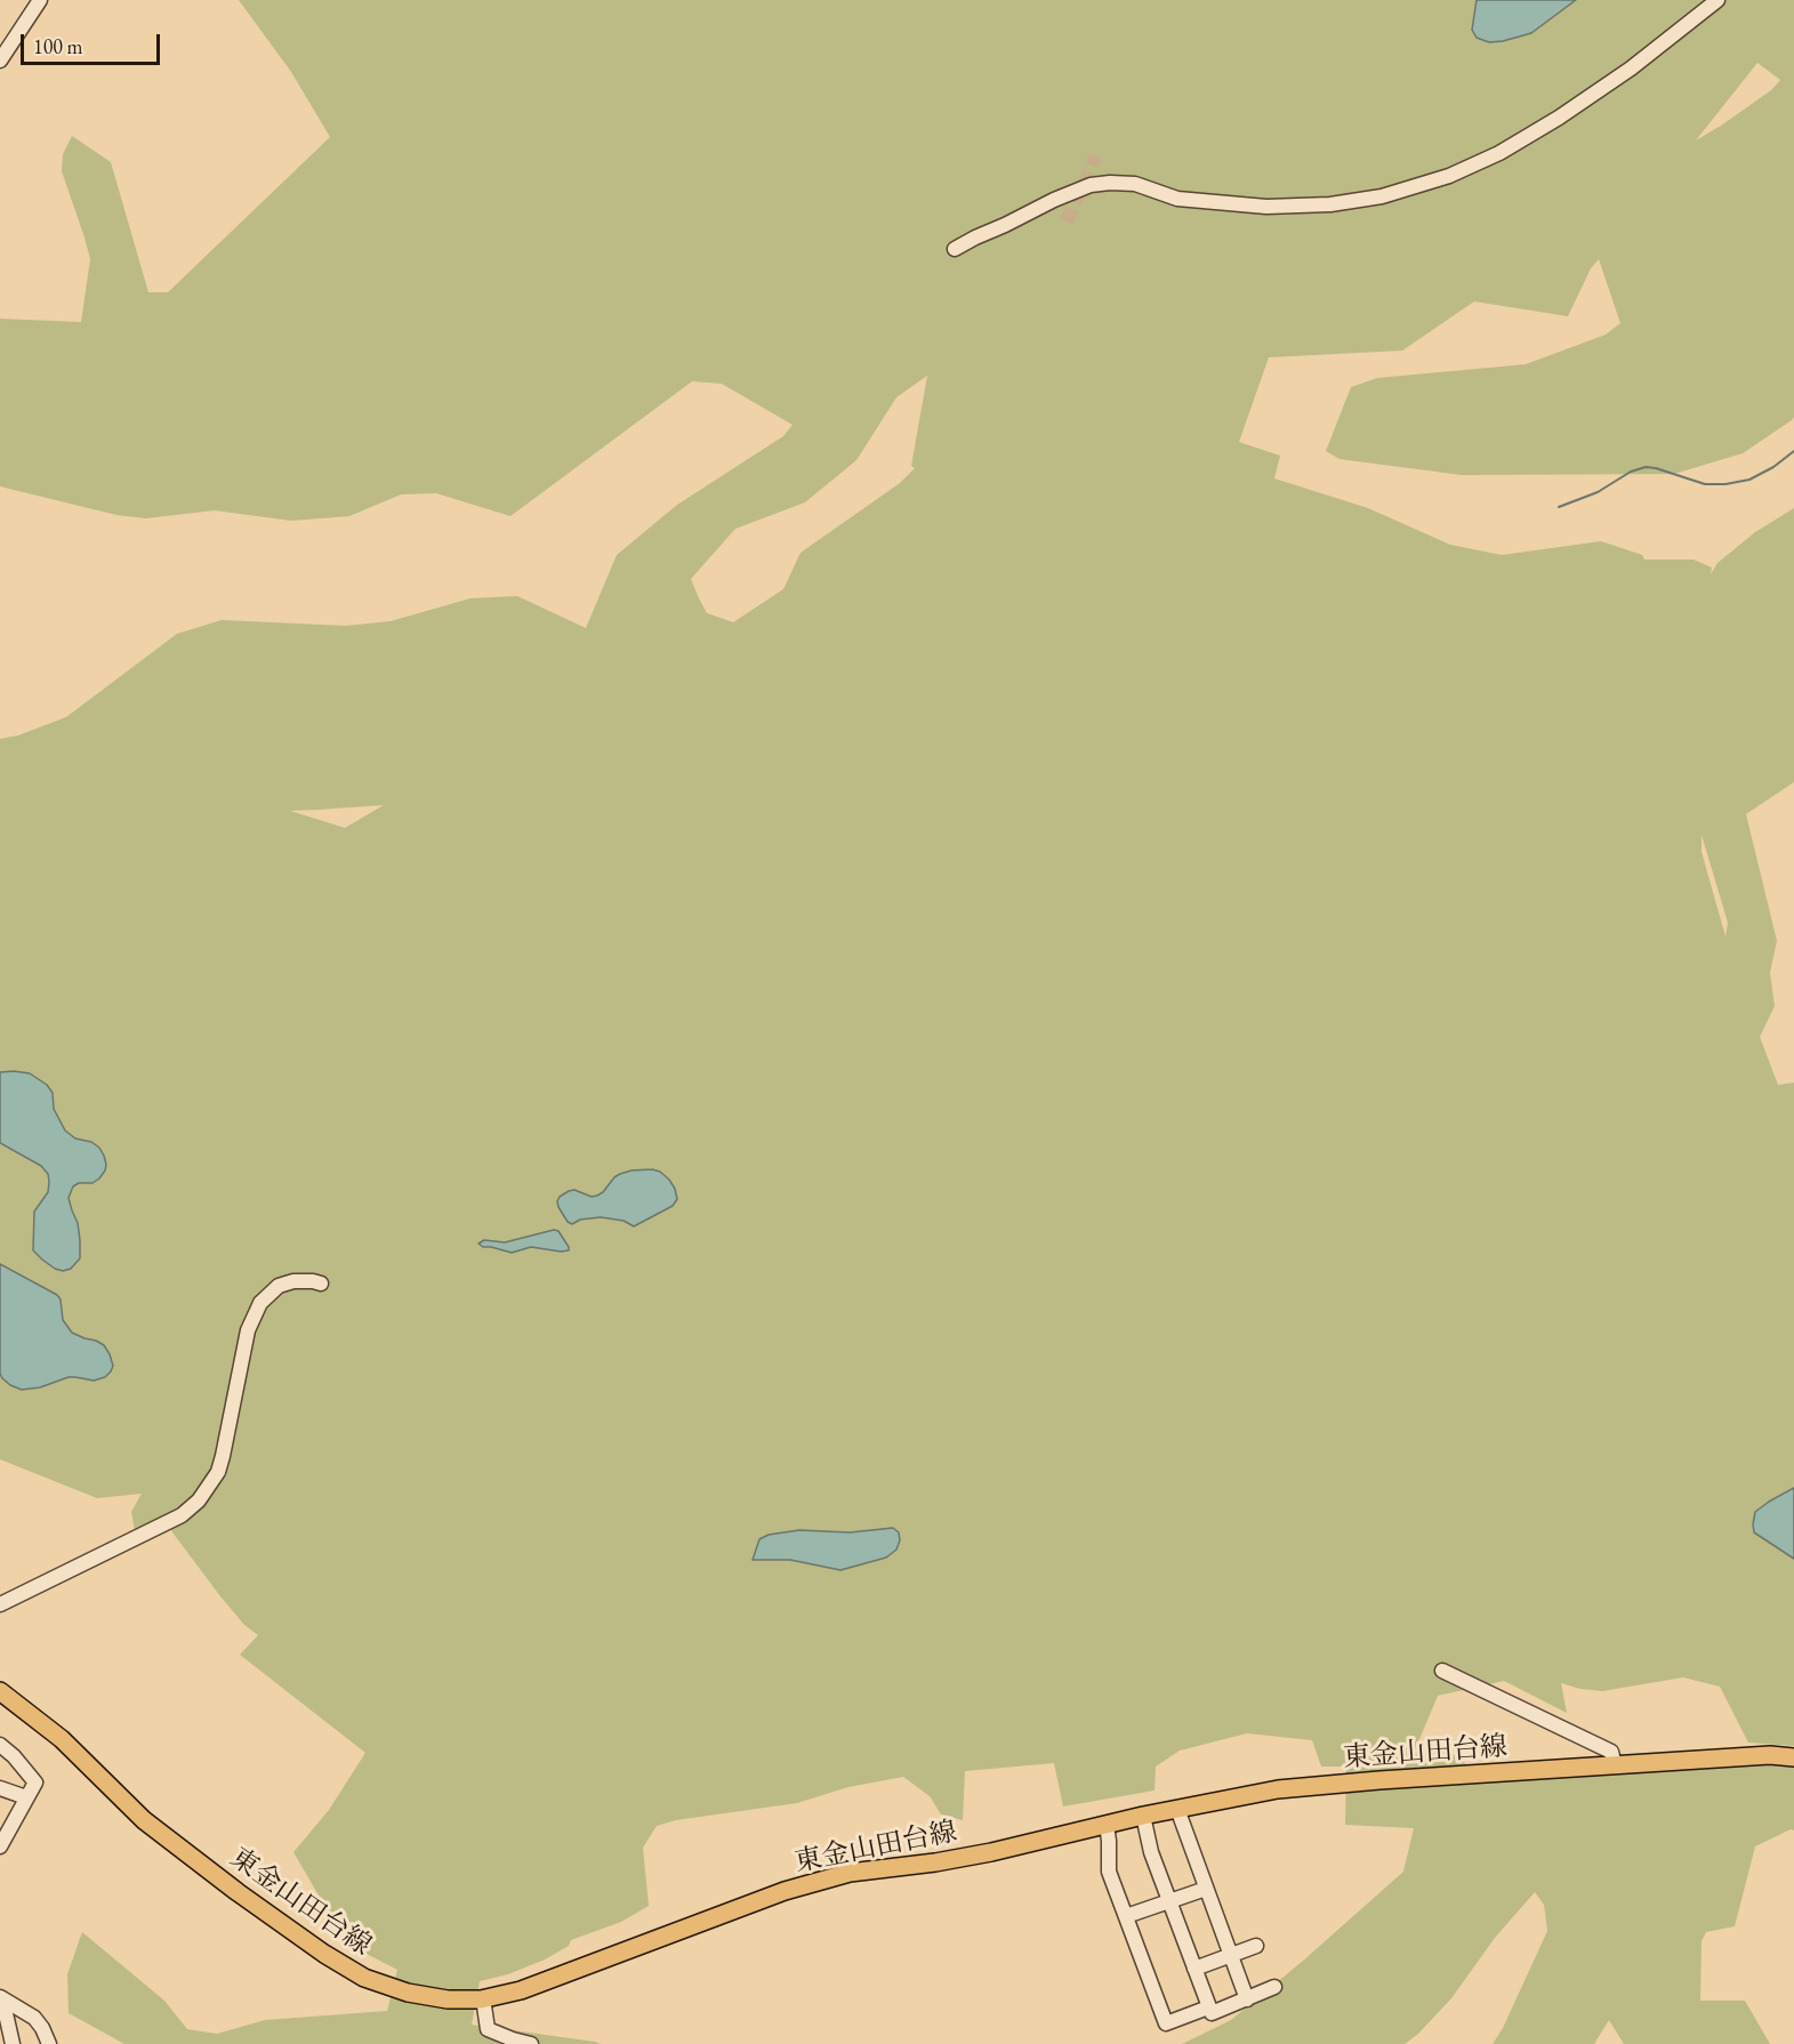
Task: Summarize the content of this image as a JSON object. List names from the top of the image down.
{
  "streets": {
    "main road": ["東金山田台線"]
  },
  "scale_bar": "100 m"
}
